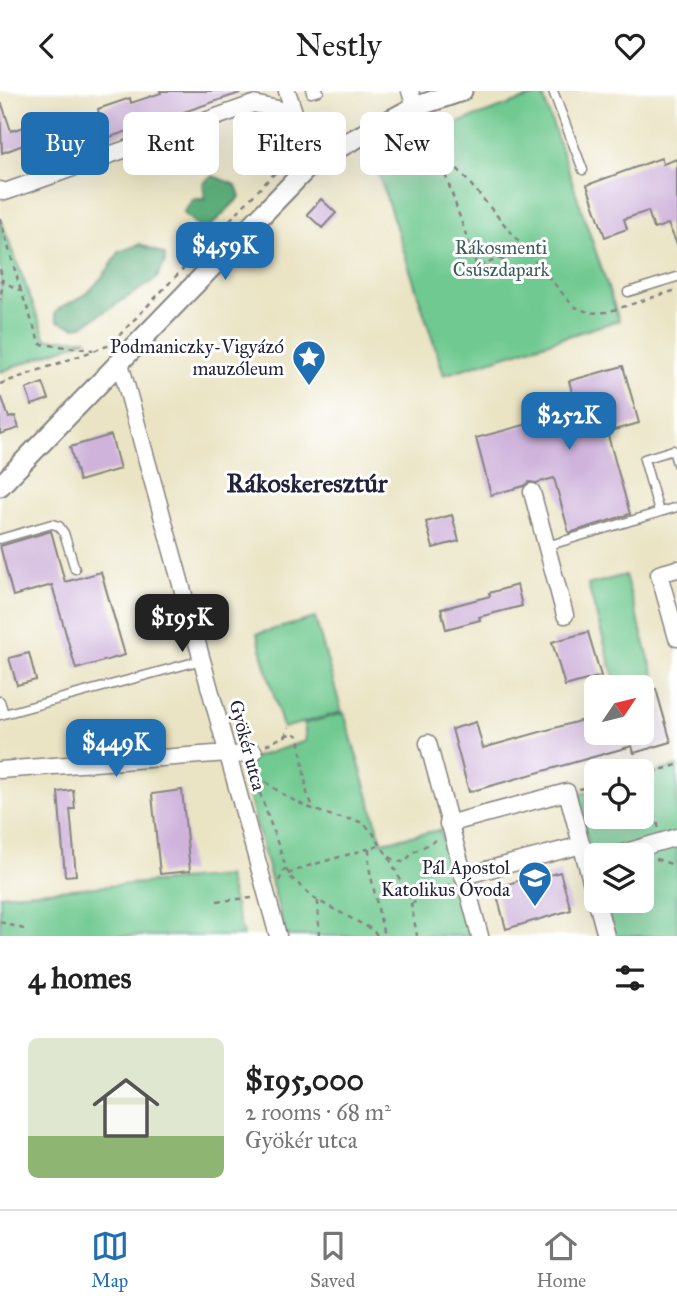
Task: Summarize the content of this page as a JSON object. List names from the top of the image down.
{
  "streets": {
    "street": ["Gyökér utca"]
  },
  "districts": ["Rákoskeresztúr"],
  "parks": ["Rákosmenti Csúszdapark"],
  "places": {
    "place": ["Podmaniczky-Vigyázó mauzóleum"],
    "school or university": ["Pál Apostol Katolikus Óvoda"]
  },
  "north": "top right",
  "page": {
    "header": "Nestly",
    "chip": [
      "Buy",
      "Rent",
      "Filters",
      "New"
    ],
    "price": [
      "$459K",
      "$252K",
      "$195K",
      "$449K"
    ],
    "heading": "4 homes",
    "list": [
      {
        "name": "$195,000",
        "note": "2 rooms · 68 m² · Gyökér utca"
      }
    ],
    "tabs": ["Map", "Saved", "Home"]
  }
}
